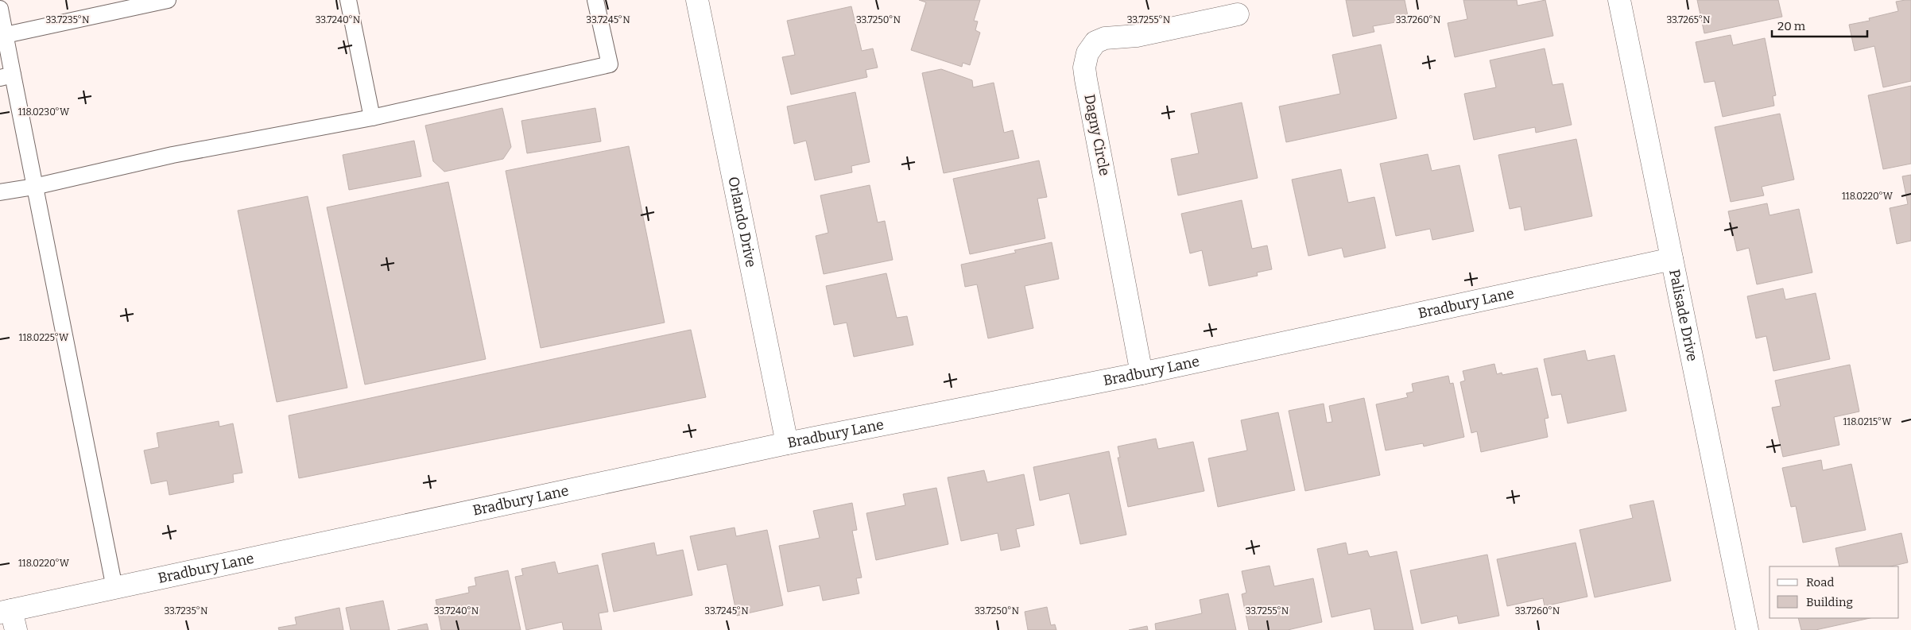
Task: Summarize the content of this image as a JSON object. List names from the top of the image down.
{
  "streets": {
    "street": [
      "Dagny Circle",
      "Orlando Drive",
      "Bradbury Lane",
      "Palisade Drive"
    ]
  },
  "crossings": [
    ["Dagny Circle", "Bradbury Lane"],
    ["Orlando Drive", "Bradbury Lane"],
    ["Bradbury Lane", "Palisade Drive"]
  ],
  "legend": ["Road", "Building"],
  "scale_bar": "20 m",
  "coordinates": [
    "33.7235°N",
    "33.7240°N",
    "33.7245°N",
    "33.7250°N",
    "33.7255°N",
    "33.7260°N",
    "33.7265°N",
    "118.0230°W",
    "118.0220°W",
    "118.0225°W",
    "118.0215°W"
  ]
}
